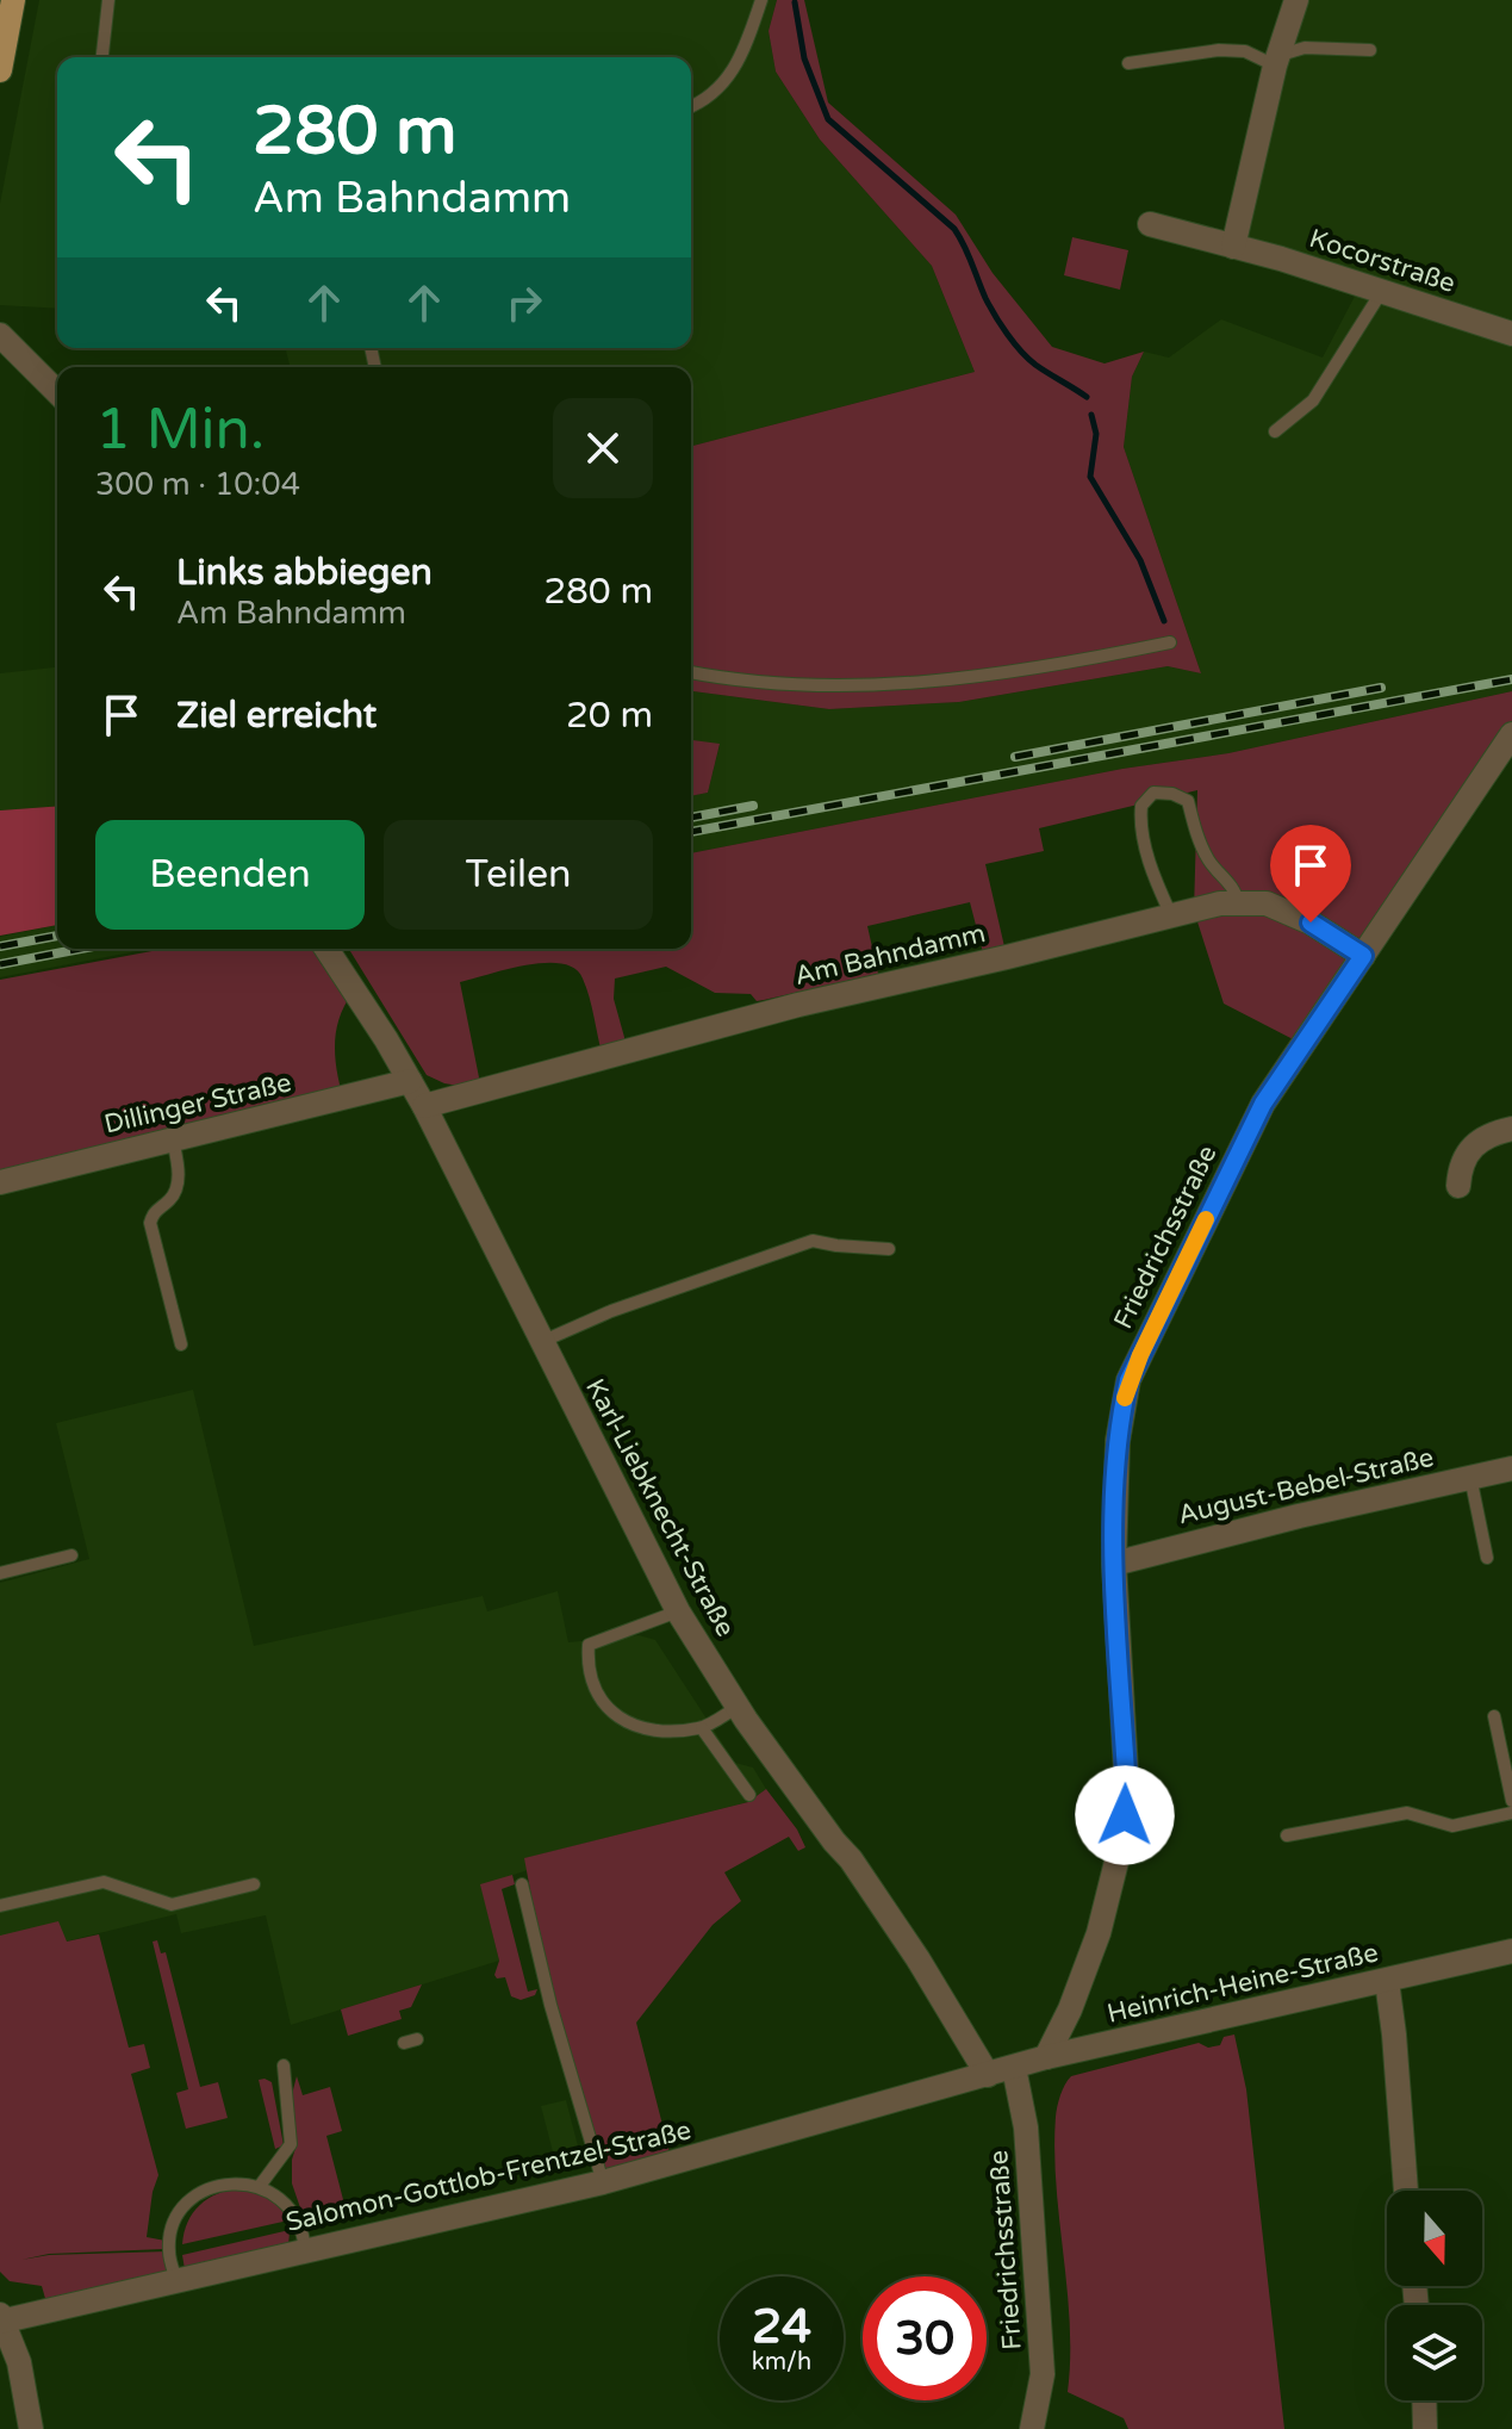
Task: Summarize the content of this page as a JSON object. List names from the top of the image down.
{
  "streets": {
    "street": [
      "Kocorstraße",
      "Am Bahndamm",
      "Dillinger Straße",
      "Friedrichsstraße",
      "August-Bebel-Straße",
      "Karl-Liebknecht-Straße",
      "Heinrich-Heine-Straße",
      "Salomon-Gottlob-Frentzel-Straße"
    ]
  },
  "crossings": [
    ["Am Bahndamm", "Friedrichsstraße"],
    ["Am Bahndamm", "Karl-Liebknecht-Straße"],
    ["Dillinger Straße", "Karl-Liebknecht-Straße"],
    ["Friedrichsstraße", "August-Bebel-Straße"],
    ["Friedrichsstraße", "Heinrich-Heine-Straße"],
    ["Karl-Liebknecht-Straße", "Heinrich-Heine-Straße"],
    ["Karl-Liebknecht-Straße", "Salomon-Gottlob-Frentzel-Straße"],
    ["Heinrich-Heine-Straße", "Salomon-Gottlob-Frentzel-Straße"]
  ],
  "north": "bottom",
  "page": {
    "turn": ["280 m", "Am Bahndamm"],
    "heading": ["1 Min.", "300 m · 10:04"],
    "list": [
      {
        "name": "Links abbiegen",
        "note": "Am Bahndamm",
        "value": "280 m"
      },
      {
        "name": "Ziel erreicht",
        "value": "20 m"
      }
    ],
    "buttons": ["Beenden", "Teilen"],
    "speed": "24 km/h",
    "limit": "30"
  }
}
